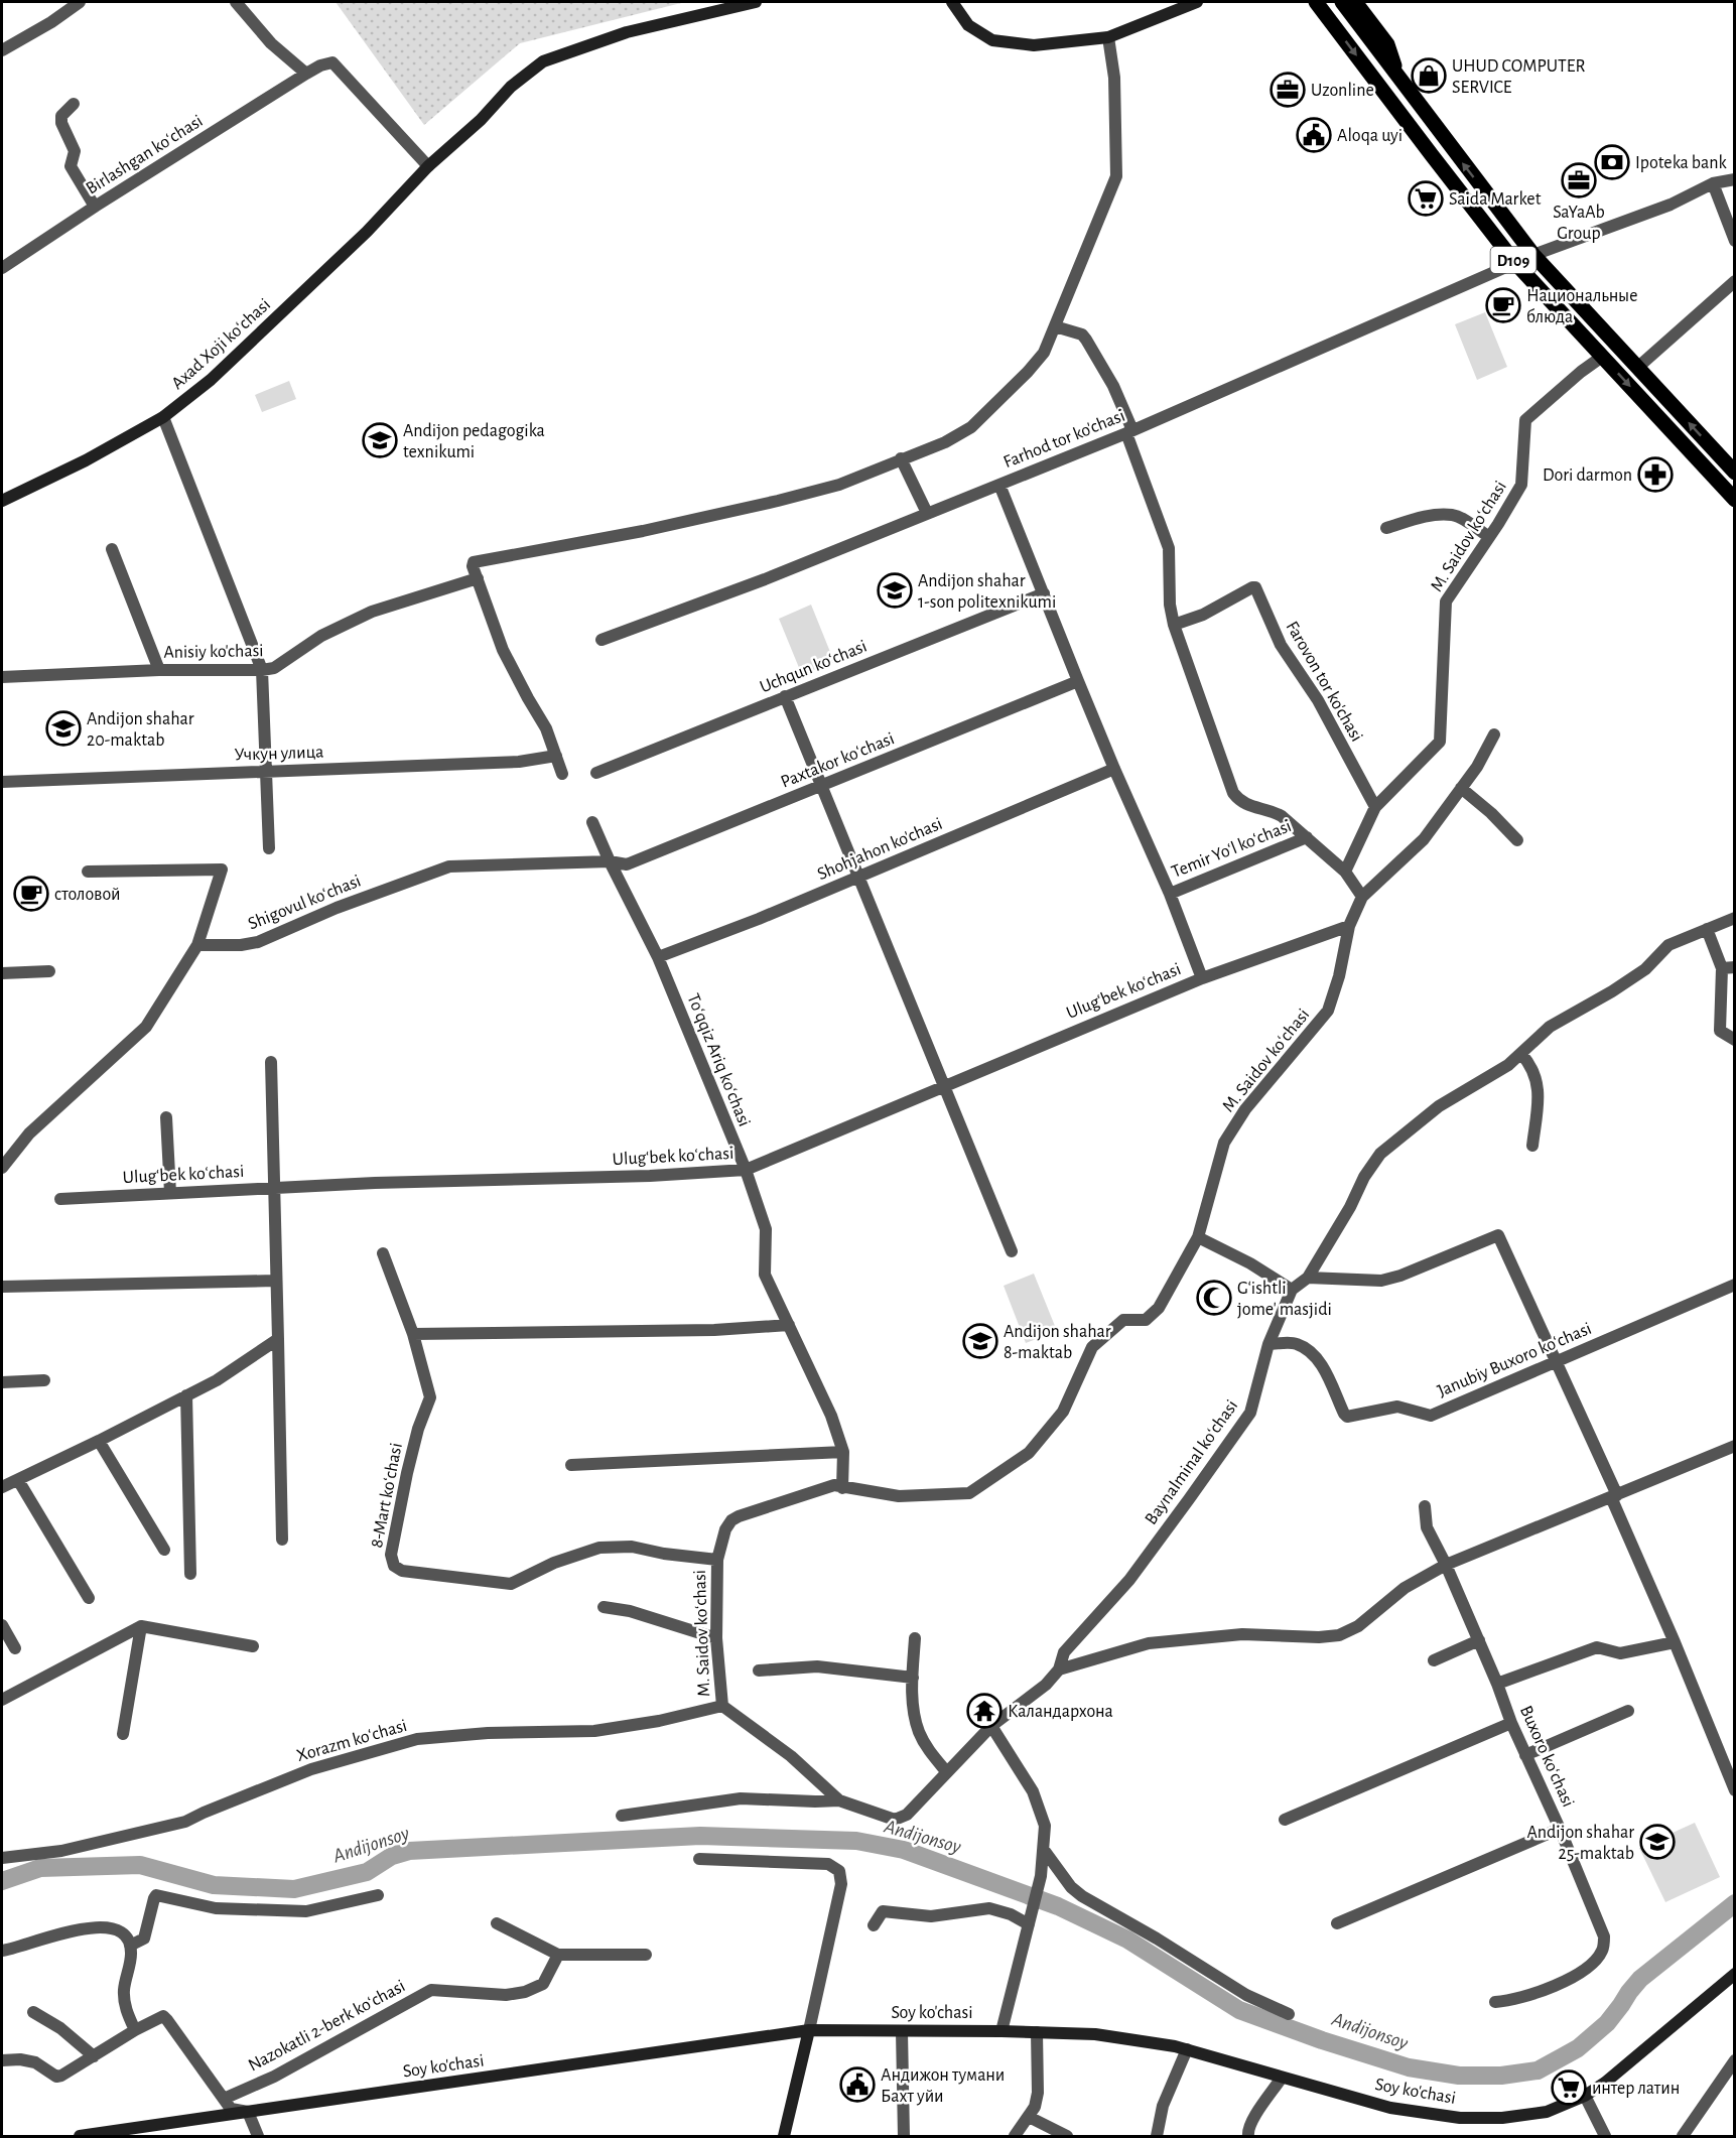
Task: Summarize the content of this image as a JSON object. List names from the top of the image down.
{
  "streets": {
    "main road": ["D109", "Axad Xoji koʻchasi", "Soy ko'chasi"],
    "street": [
      "Birlashgan koʻchasi",
      "Farhod tor ko'chasi",
      "M. Saidov koʻchasi",
      "Anisiy ko'chasi",
      "Uchqun koʻchasi",
      "Farovon tor ko'chasi",
      "Учкун улица",
      "Paxtakor koʻchasi",
      "Shohjahon ko'chasi",
      "Temir Yoʻl koʻchasi",
      "Shigovul koʻchasi",
      "Ulugʻbek koʻchasi",
      "Toʻqqiz Ariq koʻchasi",
      "Janubiy Buxoro koʻchasi",
      "Baynalminal koʻchasi",
      "8-Mart koʻchasi",
      "Xorazm koʻchasi",
      "Buxoro koʻchasi",
      "Nazokatli 2-berk koʻchasi"
    ]
  },
  "crossings": [
    ["Birlashgan koʻchasi", "Axad Xoji koʻchasi"],
    ["D109", "Farhod tor ko'chasi"],
    ["D109", "M. Saidov koʻchasi"],
    ["M. Saidov koʻchasi", "Farovon tor ko'chasi"],
    ["M. Saidov koʻchasi", "Ulugʻbek koʻchasi"],
    ["M. Saidov koʻchasi", "Toʻqqiz Ariq koʻchasi"],
    ["M. Saidov koʻchasi", "8-Mart koʻchasi"],
    ["M. Saidov koʻchasi", "Xorazm koʻchasi"],
    ["Paxtakor koʻchasi", "Shigovul koʻchasi"],
    ["Paxtakor koʻchasi", "Toʻqqiz Ariq koʻchasi"],
    ["Shohjahon ko'chasi", "Toʻqqiz Ariq koʻchasi"],
    ["Shigovul koʻchasi", "Toʻqqiz Ariq koʻchasi"],
    ["Ulugʻbek koʻchasi", "Toʻqqiz Ariq koʻchasi"],
    ["Janubiy Buxoro koʻchasi", "Baynalminal koʻchasi"]
  ],
  "water": ["Andijonsoy"],
  "places": {
    "shop": ["UHUD COMPUTER SERVICE"],
    "office": ["Uzonline", "SaYaAb Group"],
    "public building": ["Aloqa uyi", "Андижон тумани Бахт уйи"],
    "bank": ["Ipoteka bank"],
    "supermarket": ["Saida Market", "интер латин"],
    "cafe": ["Национальные блюда", "столовой"],
    "school or university": [
      "Andijon pedagogika texnikumi",
      "Andijon shahar 1-son politexnikumi",
      "Andijon shahar 20-maktab",
      "Andijon shahar 8-maktab",
      "Andijon shahar 25-maktab"
    ],
    "pharmacy": ["Dori darmon"],
    "mosque": ["Gʻishtli jome' masjidi"],
    "temple": ["Каландархона"]
  }
}
